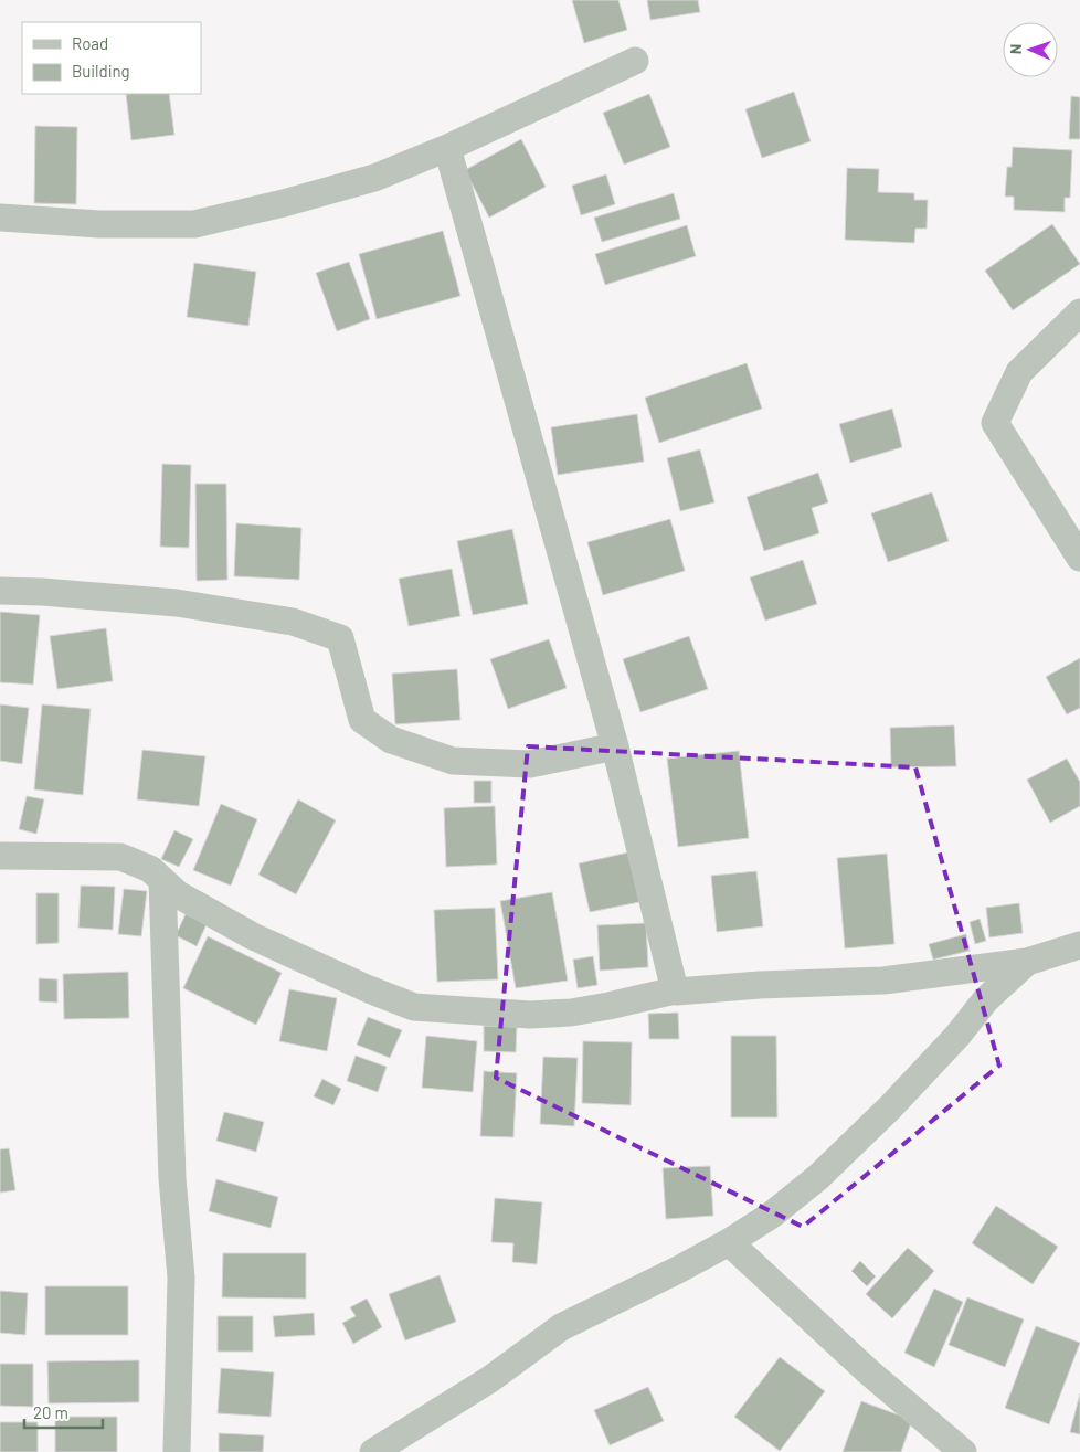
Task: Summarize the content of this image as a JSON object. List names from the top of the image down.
{
  "legend": ["Road", "Building"],
  "scale_bar": "20 m",
  "north": "left"
}
